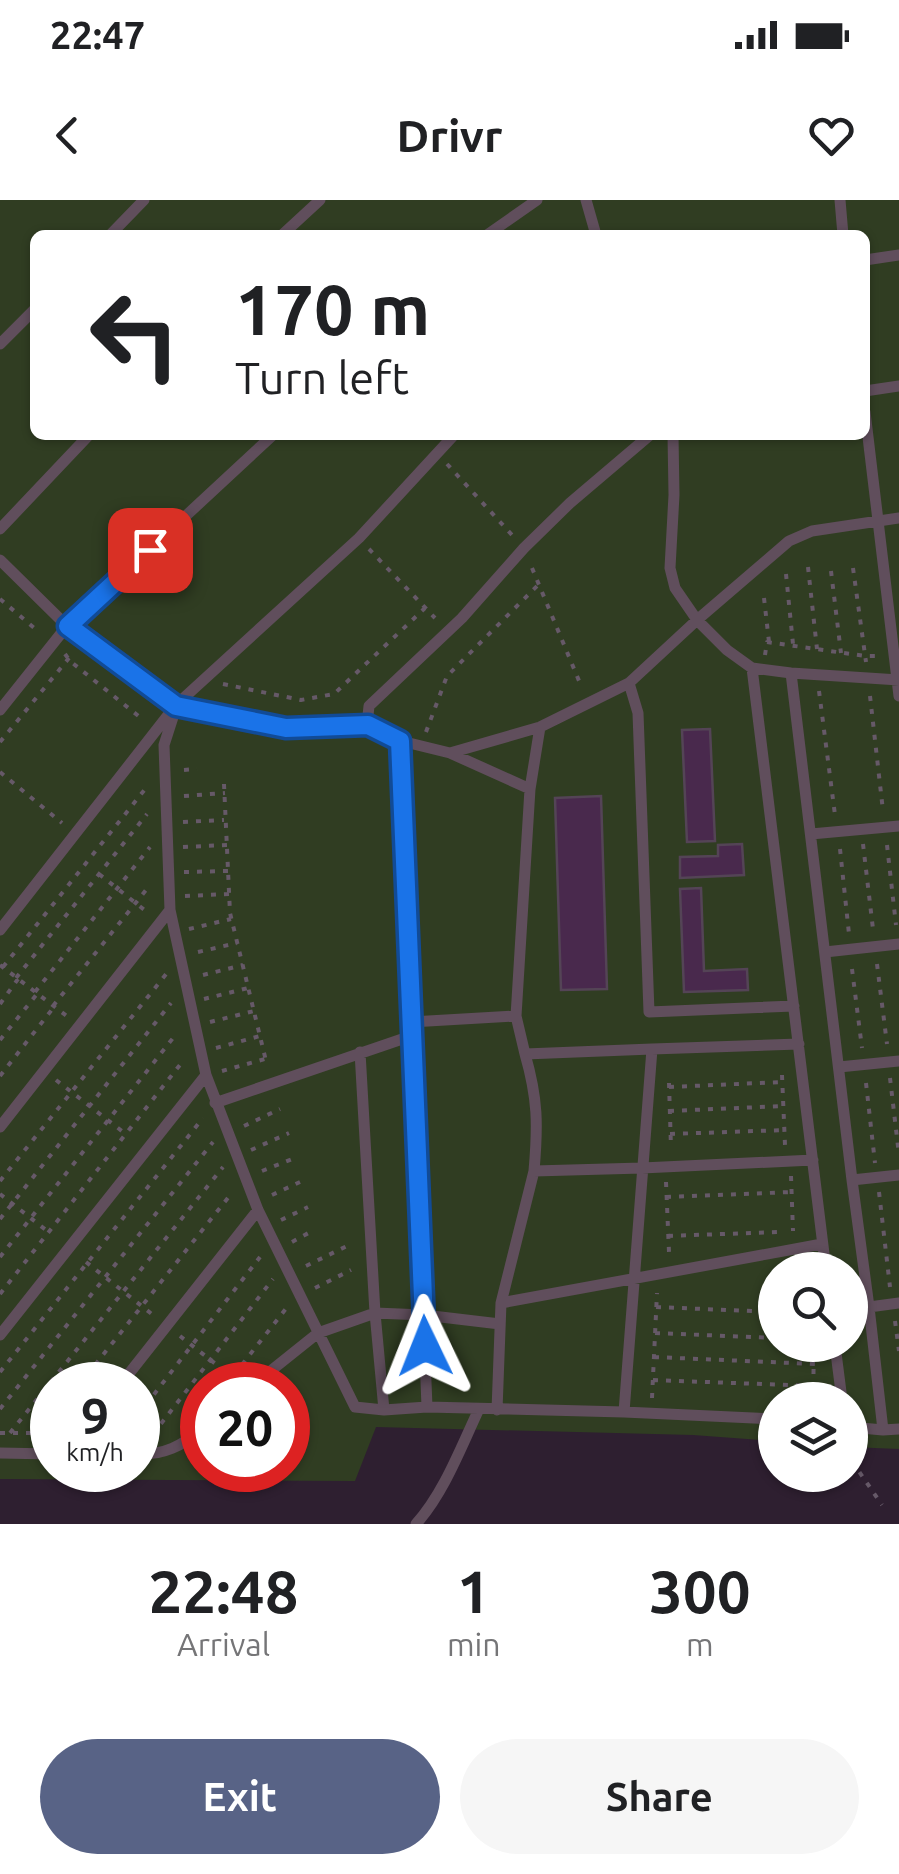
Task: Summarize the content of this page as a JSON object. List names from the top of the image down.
{
  "page": {
    "status": "22:47",
    "header": "Drivr",
    "turn": ["170 m", "Turn left"],
    "speed": "9 km/h",
    "limit": "20",
    "eta": [
      "22:48",
      "Arrival",
      "1",
      "min",
      "300",
      "m"
    ],
    "buttons": ["Exit", "Share"]
  }
}
